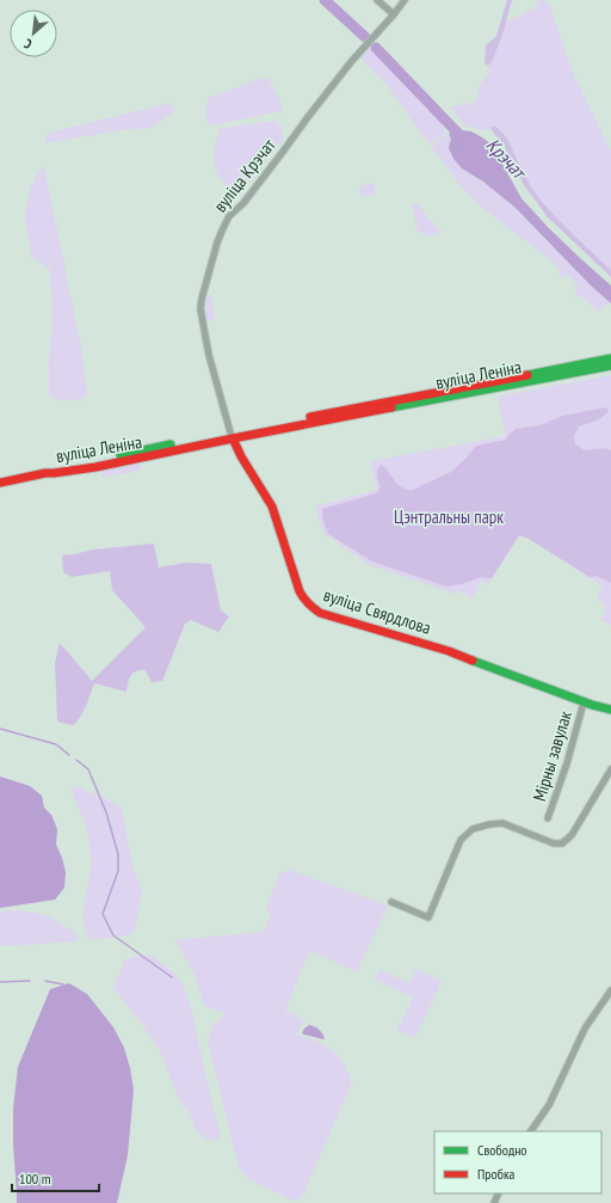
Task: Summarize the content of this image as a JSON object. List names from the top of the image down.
{
  "streets": {
    "main road": ["вуліца Леніна", "вуліца Свярдлова"],
    "street": ["вуліца Крэчат", "Мірны завулак"]
  },
  "crossings": [
    ["вуліца Крэчат", "вуліца Леніна"],
    ["вуліца Крэчат", "вуліца Свярдлова"],
    ["вуліца Леніна", "вуліца Свярдлова"],
    ["вуліца Свярдлова", "Мірны завулак"]
  ],
  "water": ["Крэчат"],
  "parks": ["Цэнтральны парк"],
  "legend": ["Свободно", "Пробка"],
  "scale_bar": "100 m",
  "north": "bottom left"
}
